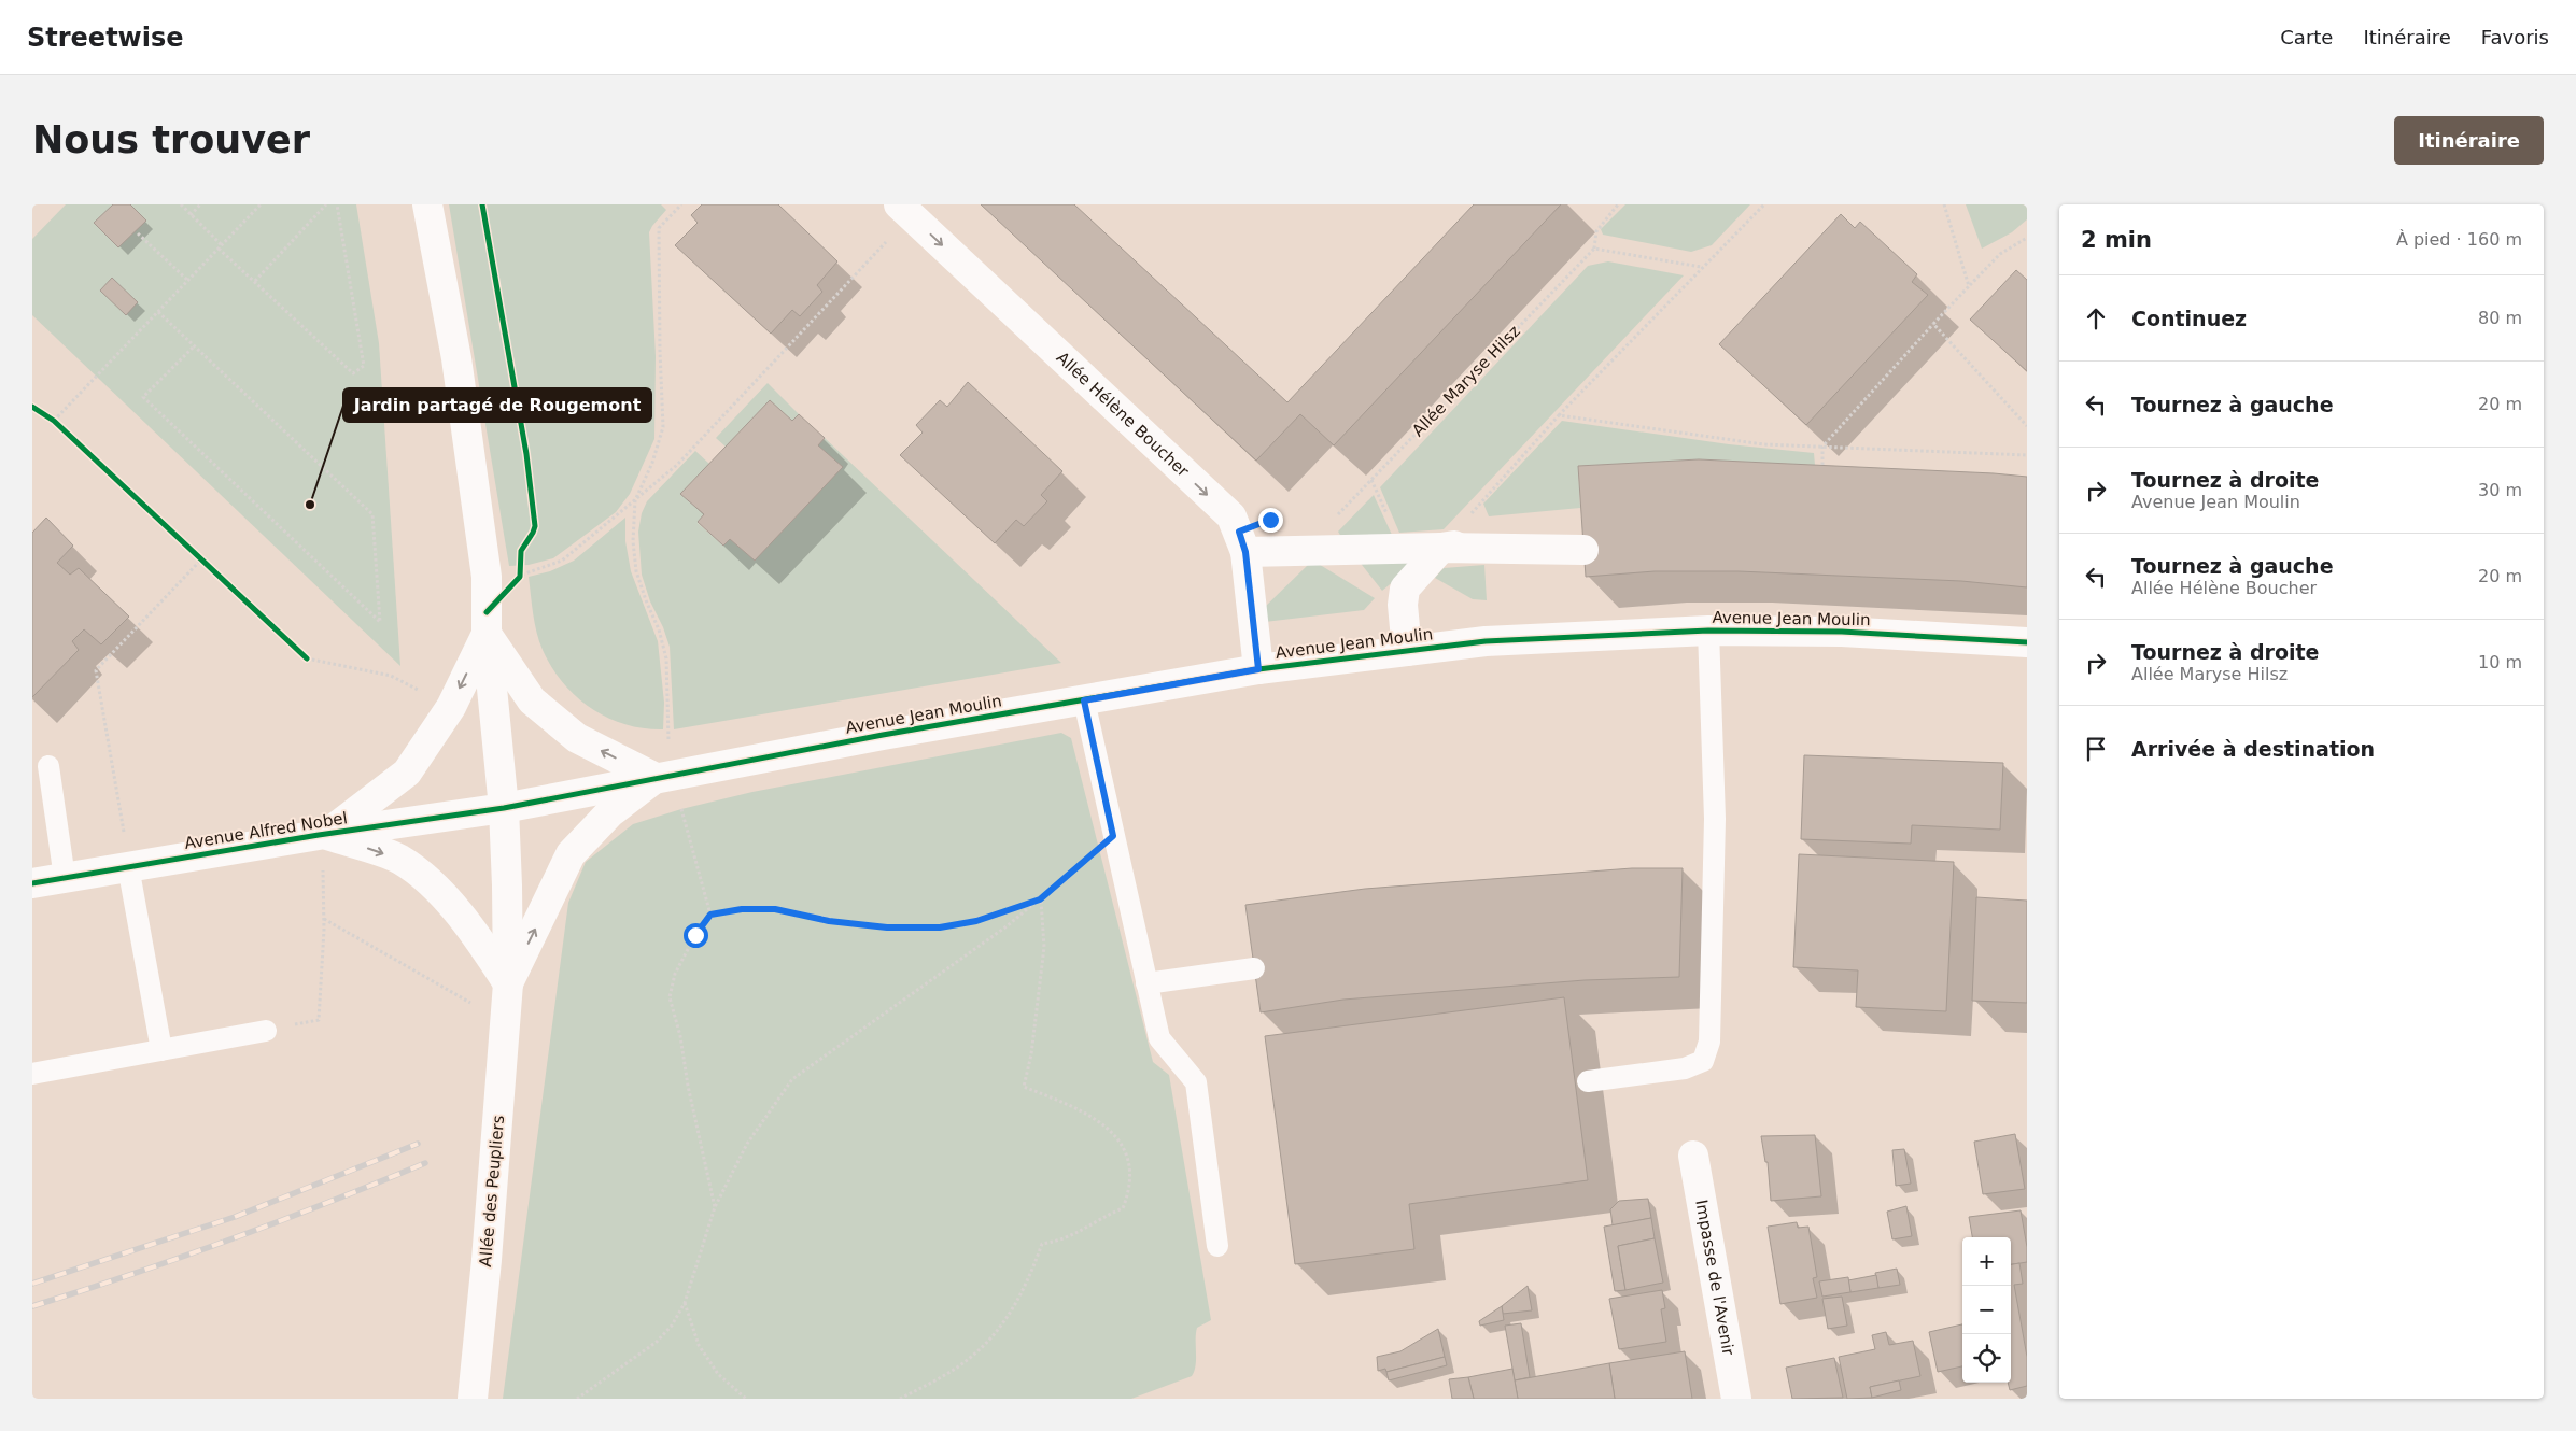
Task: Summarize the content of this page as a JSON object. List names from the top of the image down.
{
  "streets": {
    "street": [
      "Allée Hélène Boucher",
      "Avenue Jean Moulin",
      "Avenue Alfred Nobel",
      "Allée des Peupliers",
      "Impasse de l'Avenir"
    ],
    "path": ["Allée Maryse Hilsz"]
  },
  "crossings": [
    ["Allée Hélène Boucher", "Avenue Jean Moulin"],
    ["Avenue Jean Moulin", "Avenue Alfred Nobel"],
    ["Avenue Jean Moulin", "Allée des Peupliers"],
    ["Avenue Alfred Nobel", "Allée des Peupliers"]
  ],
  "one_way": ["Allée Hélène Boucher"],
  "places": ["Jardin partagé de Rougemont"],
  "page": {
    "header": "Streetwise",
    "nav": ["Carte", "Itinéraire", "Favoris"],
    "buttons": "Itinéraire",
    "title": "Nous trouver",
    "heading": ["2 min", "À pied · 160 m"],
    "list": [
      ["Continuez", "80 m"],
      ["Tournez à gauche", "20 m"],
      ["Tournez à droite", "Avenue Jean Moulin", "30 m"],
      ["Tournez à gauche", "Allée Hélène Boucher", "20 m"],
      ["Tournez à droite", "Allée Maryse Hilsz", "10 m"],
      "Arrivée à destination"
    ],
    "map_buttons": ["+", "−"]
  }
}
